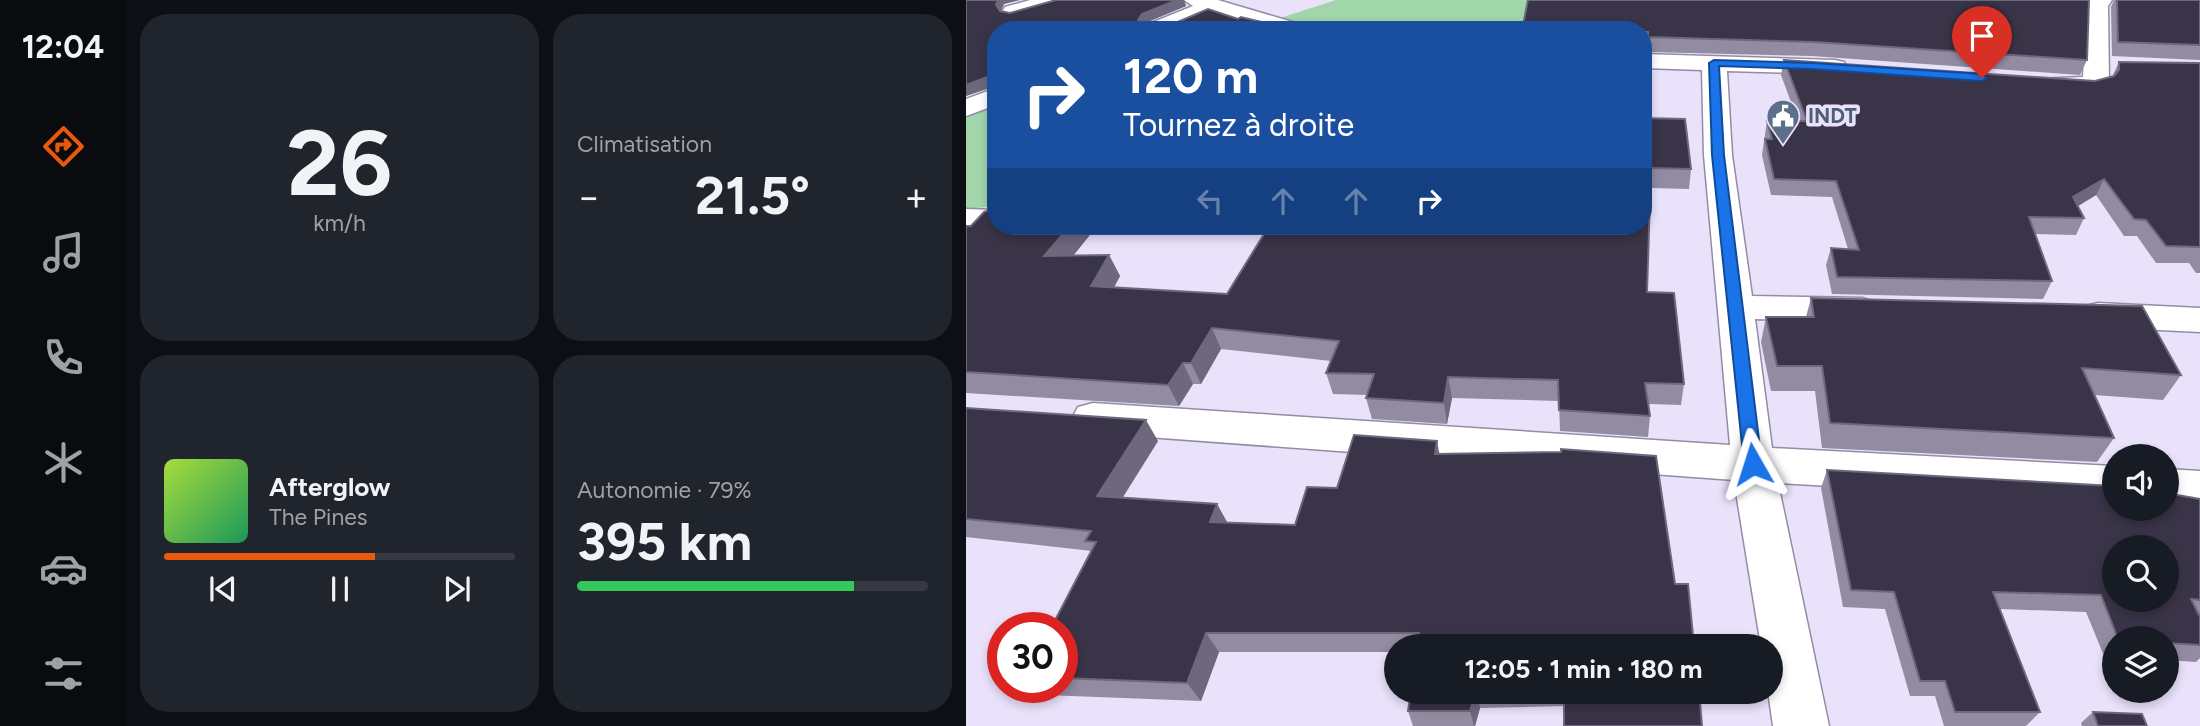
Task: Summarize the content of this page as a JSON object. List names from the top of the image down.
{
  "places": {
    "public building": ["INDT"]
  },
  "page": {
    "tabs": "12:04",
    "tile": [
      ["26", "km/h"],
      "Climatisation",
      ["Autonomie · 79%", "395 km"]
    ],
    "turn": ["120 m", "Tournez à droite"],
    "heat": ["−", "21.5°", "+"],
    "song": ["Afterglow", "The Pines"],
    "limit": "30",
    "trip": "12:05 · 1 min · 180 m"
  }
}
